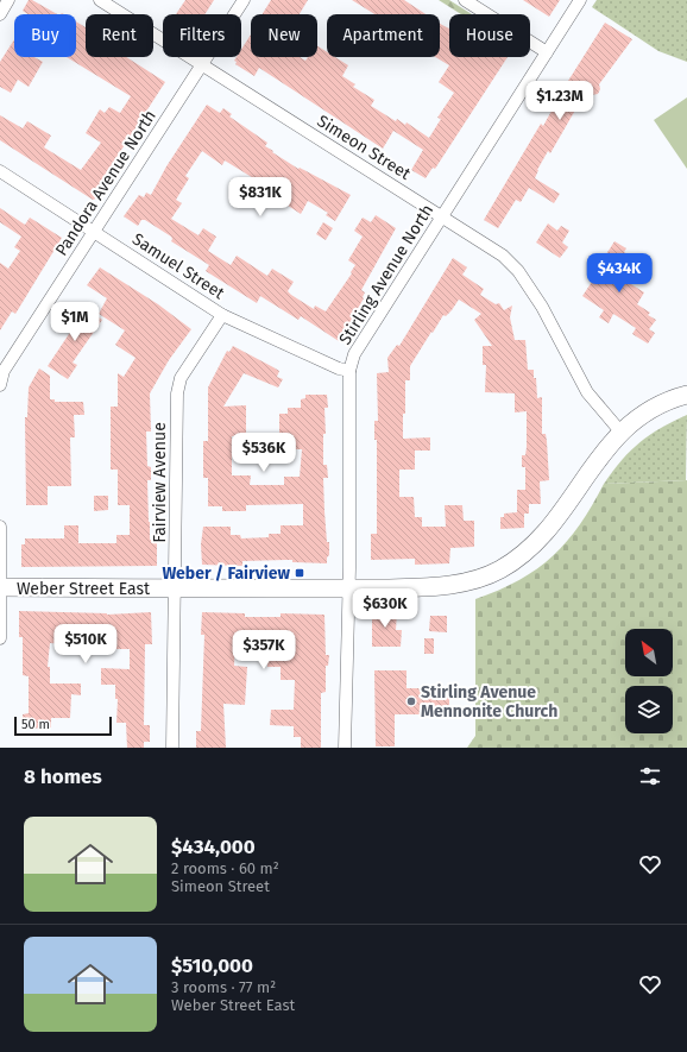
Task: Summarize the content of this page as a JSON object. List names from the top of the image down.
{
  "streets": {
    "main road": ["Weber Street East"],
    "street": [
      "Simeon Street",
      "Pandora Avenue North",
      "Samuel Street",
      "Stirling Avenue North",
      "Fairview Avenue"
    ]
  },
  "crossings": [
    ["Simeon Street", "Pandora Avenue North"],
    ["Simeon Street", "Stirling Avenue North"],
    ["Simeon Street", "Weber Street East"],
    ["Pandora Avenue North", "Samuel Street"],
    ["Samuel Street", "Stirling Avenue North"],
    ["Samuel Street", "Fairview Avenue"],
    ["Stirling Avenue North", "Weber Street East"],
    ["Fairview Avenue", "Weber Street East"]
  ],
  "places": {
    "transit": ["Weber / Fairview"],
    "other": ["Stirling Avenue Mennonite Church"]
  },
  "scale_bar": "50 m",
  "north": "top left",
  "page": {
    "chip": [
      "Buy",
      "Rent",
      "Filters",
      "New",
      "Apartment",
      "House"
    ],
    "price": [
      "$1.23M",
      "$831K",
      "$434K",
      "$1M",
      "$536K",
      "$630K",
      "$510K",
      "$357K"
    ],
    "scale": "50 m",
    "heading": "8 homes",
    "list": [
      {
        "name": "$434,000",
        "note": "2 rooms · 60 m² · Simeon Street"
      },
      {
        "name": "$510,000",
        "note": "3 rooms · 77 m² · Weber Street East"
      }
    ]
  }
}
